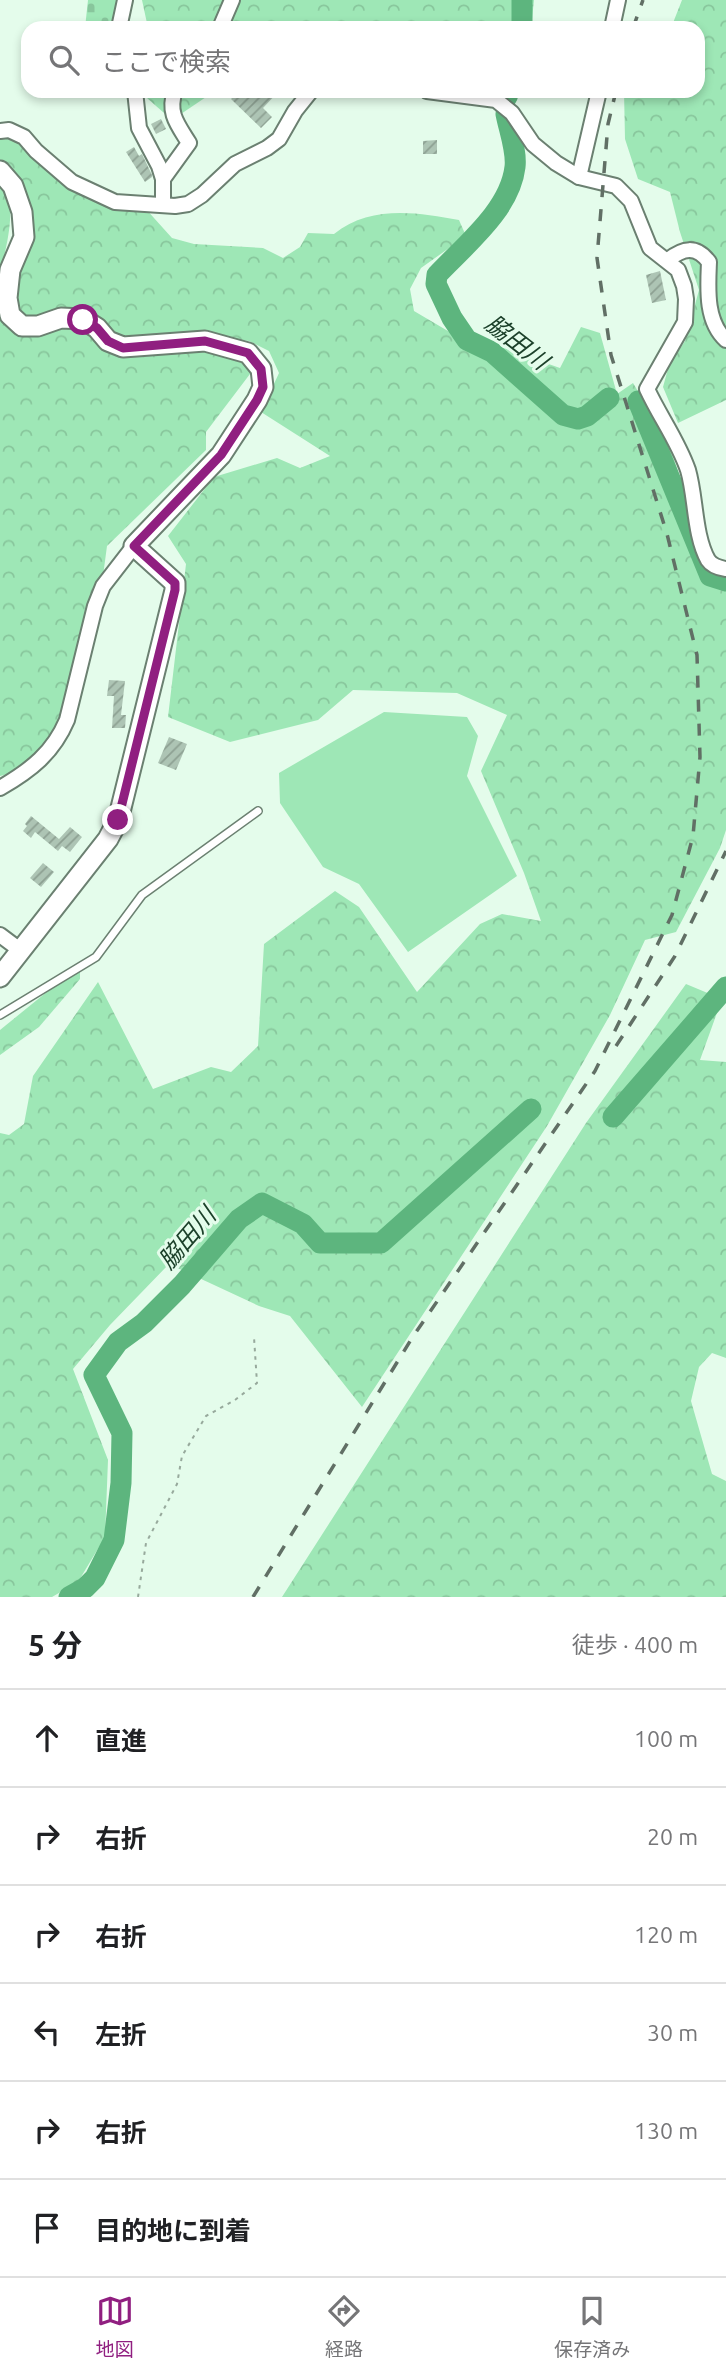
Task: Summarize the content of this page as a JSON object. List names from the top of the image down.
{
  "water": ["脇田川"],
  "page": {
    "search": "ここで検索",
    "heading": ["5 分", "徒歩 · 400 m"],
    "list": [
      ["直進", "100 m"],
      ["右折", "20 m"],
      ["右折", "120 m"],
      ["左折", "30 m"],
      ["右折", "130 m"],
      "目的地に到着"
    ],
    "nav": ["地図", "経路", "保存済み"]
  }
}
